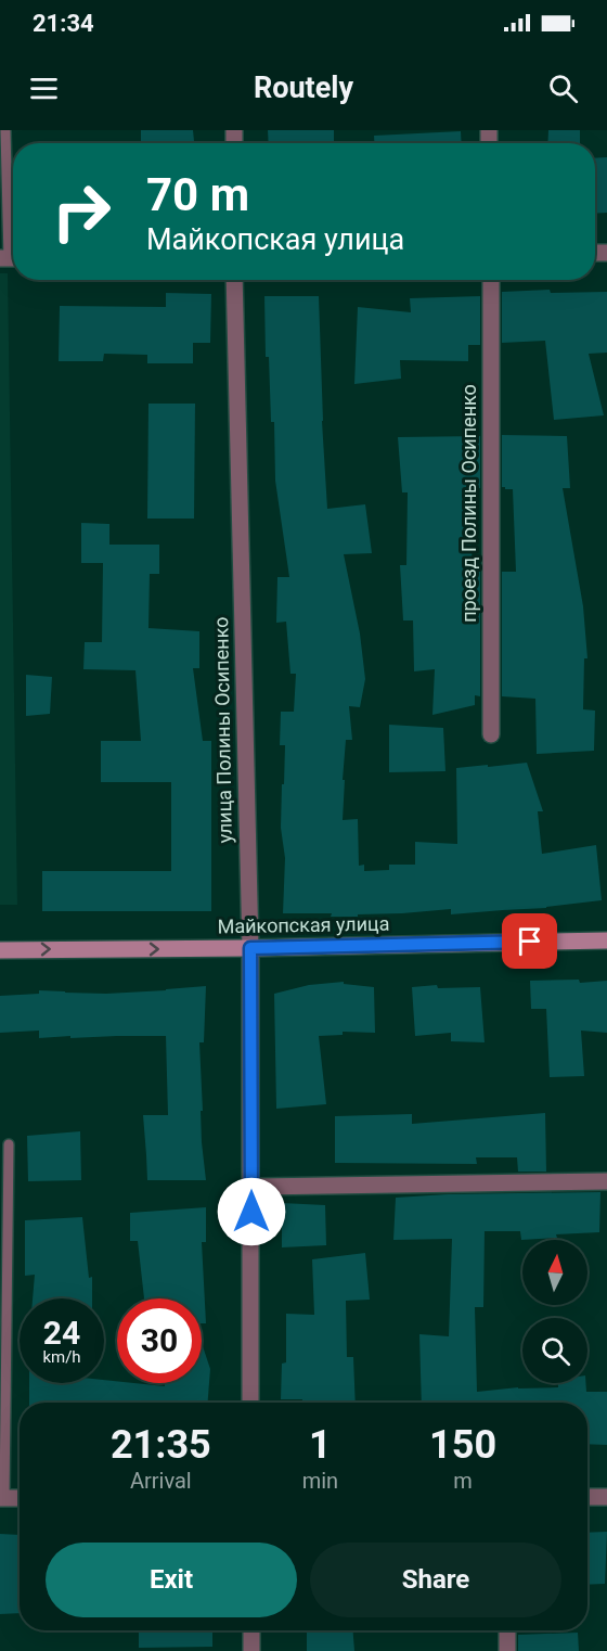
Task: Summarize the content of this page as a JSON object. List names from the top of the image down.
{
  "streets": {
    "street": ["проезд Полины Осипенко", "улица Полины Осипенко", "Майкопская улица"]
  },
  "crossings": [
    ["улица Полины Осипенко", "Майкопская улица"]
  ],
  "one_way": ["Майкопская улица"],
  "north": "top",
  "page": {
    "status": "21:34",
    "header": "Routely",
    "turn": ["70 m", "Майкопская улица"],
    "speed": "24 km/h",
    "limit": "30",
    "eta": [
      "21:35",
      "Arrival",
      "1",
      "min",
      "150",
      "m"
    ],
    "buttons": ["Exit", "Share"]
  }
}
